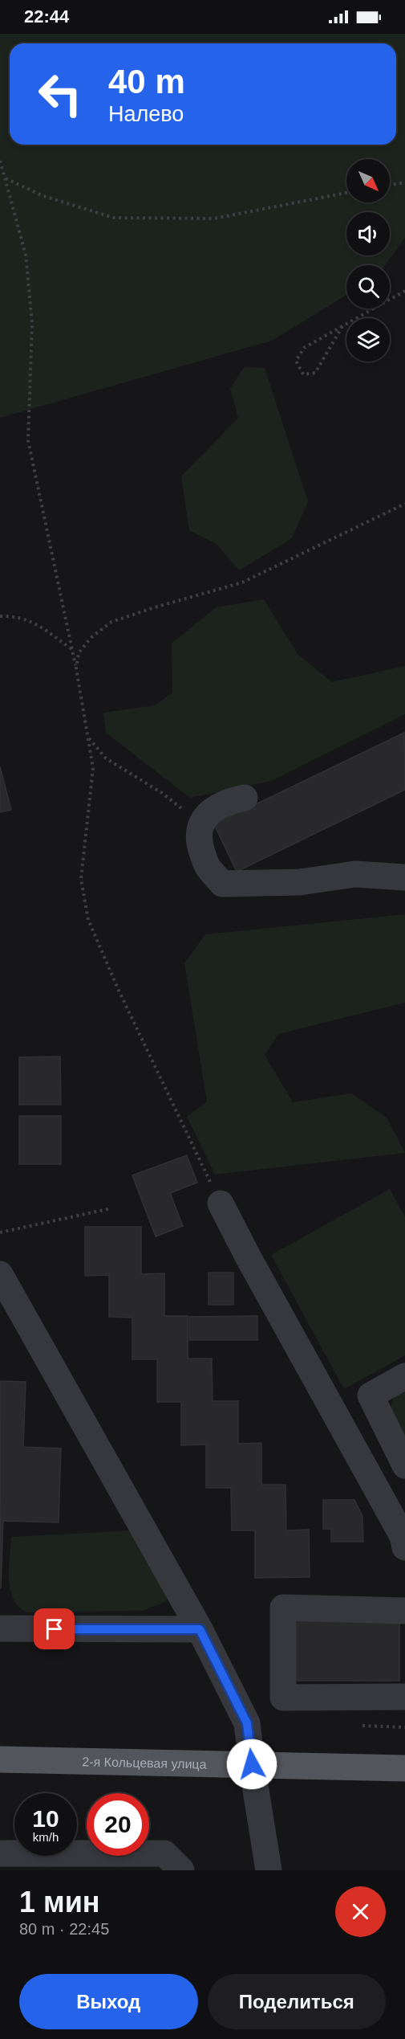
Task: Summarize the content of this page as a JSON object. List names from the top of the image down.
{
  "streets": {
    "main road": ["2-я Кольцевая улица"]
  },
  "north": "bottom right",
  "page": {
    "status": "22:44",
    "turn": ["40 m", "Налево"],
    "speed": "10 km/h",
    "limit": "20",
    "heading": ["1 мин", "80 m · 22:45"],
    "buttons": ["Выход", "Поделиться"]
  }
}
